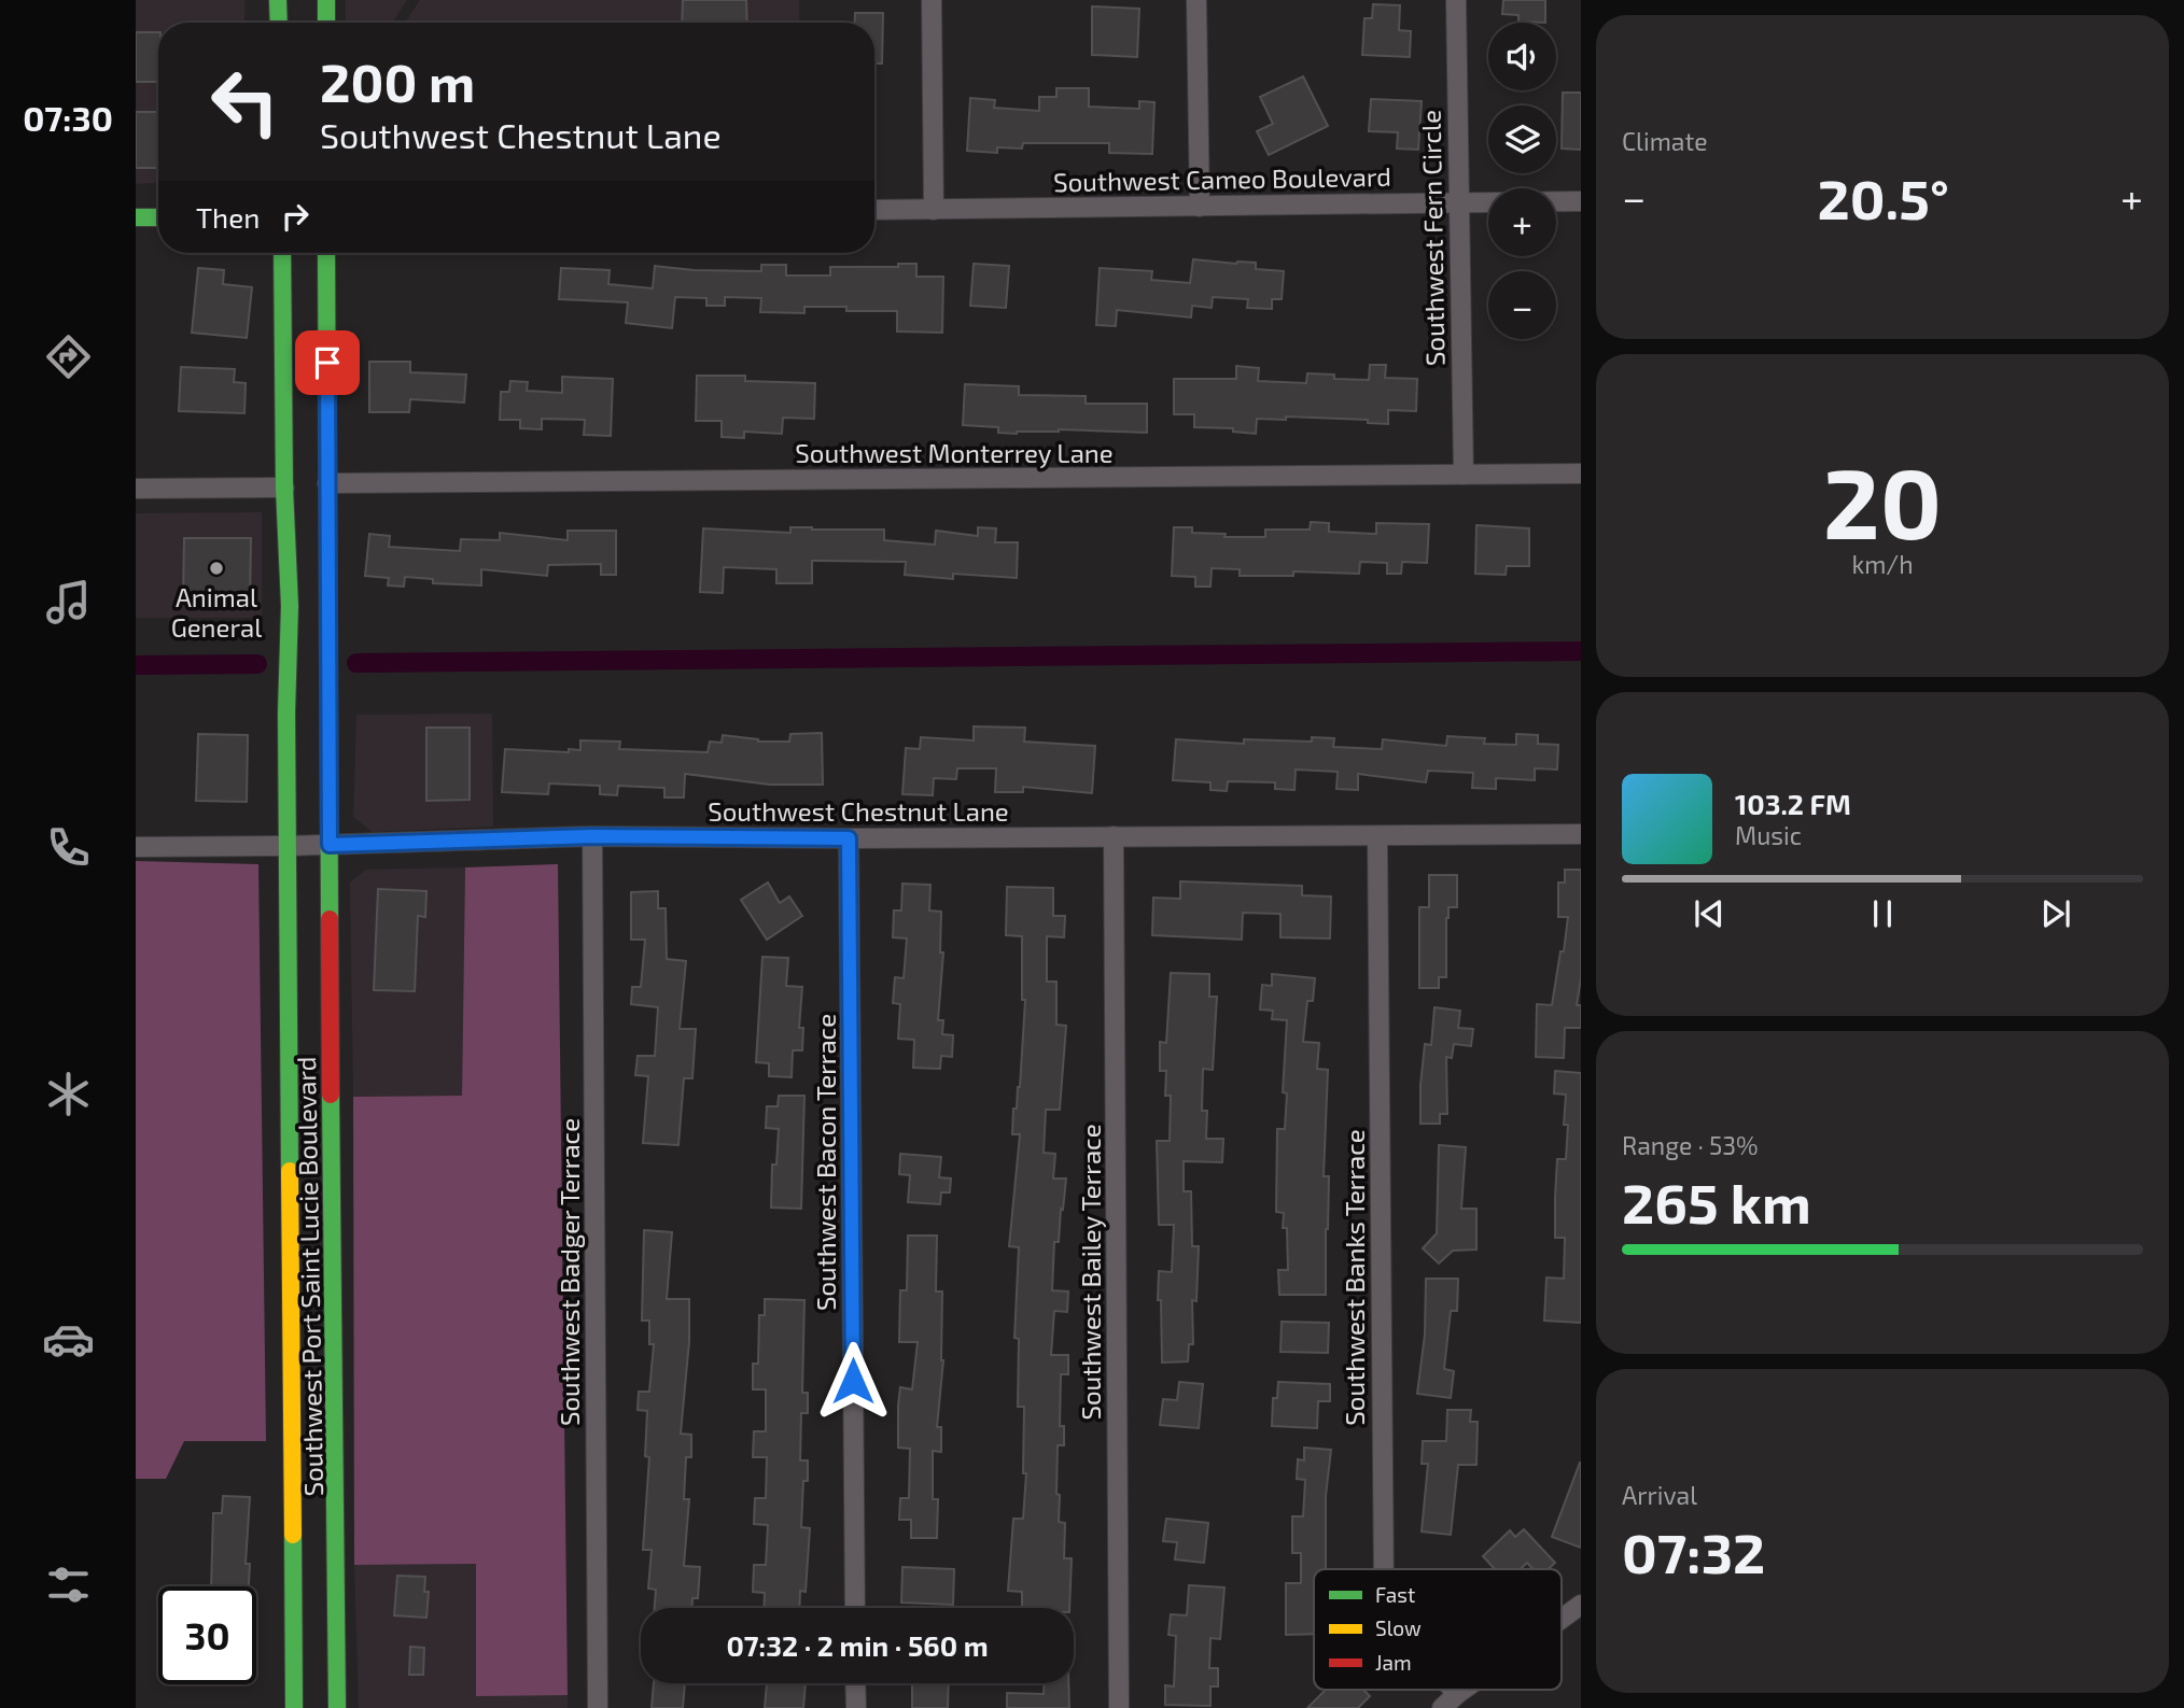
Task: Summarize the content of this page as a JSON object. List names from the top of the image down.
{
  "streets": {
    "main road": ["Southwest Port Saint Lucie Boulevard"],
    "street": [
      "Southwest Cameo Boulevard",
      "Southwest Fern Circle",
      "Southwest Monterrey Lane",
      "Southwest Chestnut Lane",
      "Southwest Bacon Terrace",
      "Southwest Badger Terrace",
      "Southwest Bailey Terrace",
      "Southwest Banks Terrace"
    ]
  },
  "crossings": [
    ["Southwest Cameo Boulevard", "Southwest Fern Circle"],
    ["Southwest Fern Circle", "Southwest Monterrey Lane"],
    ["Southwest Monterrey Lane", "Southwest Port Saint Lucie Boulevard"],
    ["Southwest Chestnut Lane", "Southwest Bacon Terrace"],
    ["Southwest Chestnut Lane", "Southwest Badger Terrace"],
    ["Southwest Chestnut Lane", "Southwest Bailey Terrace"],
    ["Southwest Chestnut Lane", "Southwest Port Saint Lucie Boulevard"],
    ["Southwest Chestnut Lane", "Southwest Banks Terrace"]
  ],
  "places": ["Animal General"],
  "legend": ["Fast", "Slow", "Jam"],
  "page": {
    "tabs": "07:30",
    "tile": [
      "Climate",
      ["20", "km/h"],
      ["Range · 53%", "265 km"],
      ["Arrival", "07:32"]
    ],
    "map_buttons": ["+", "−"],
    "turn": ["200 m", "Southwest Chestnut Lane"],
    "heat": ["−", "20.5°", "+"],
    "then": "Then",
    "song": ["103.2 FM", "Music"],
    "limit": "30",
    "trip": "07:32 · 2 min · 560 m"
  }
}
